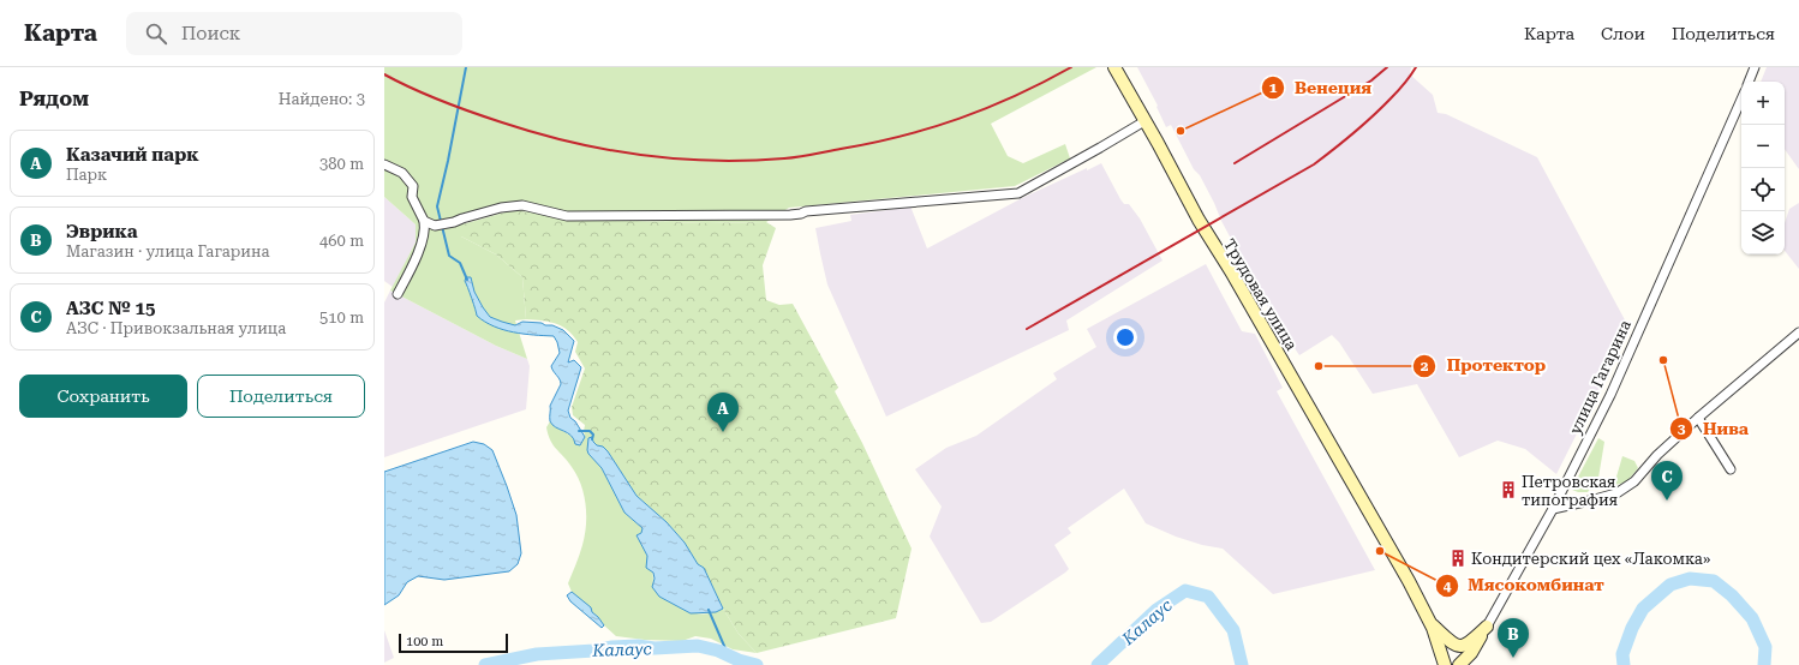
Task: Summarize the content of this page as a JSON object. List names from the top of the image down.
{
  "streets": {
    "main road": ["Трудовая улица", "улица Гагарина"]
  },
  "water": ["Калаус"],
  "places": {
    "other": [
      "Венеция",
      "Нива",
      "Протектор",
      "Мясокомбинат"
    ],
    "building": ["Петровская типография", "Кондитерский цех «Лакомка»"]
  },
  "scale_bar": "100 m",
  "page": {
    "header": "Карта",
    "search": "Поиск",
    "nav": ["Карта", "Слои", "Поделиться"],
    "heading": ["Рядом", "Найдено: 3"],
    "map_buttons": ["+", "−"],
    "list": [
      {
        "mark": "A",
        "name": "Казачий парк",
        "note": "Парк",
        "value": "380 m"
      },
      {
        "mark": "B",
        "name": "Эврика",
        "note": "Магазин · улица Гагарина",
        "value": "460 m"
      },
      {
        "mark": "C",
        "name": "АЗС № 15",
        "note": "АЗС · Привокзальная улица",
        "value": "510 m"
      }
    ],
    "buttons": ["Сохранить", "Поделиться"],
    "pins": ["A", "C", "B"],
    "scale": "100 m"
  }
}
